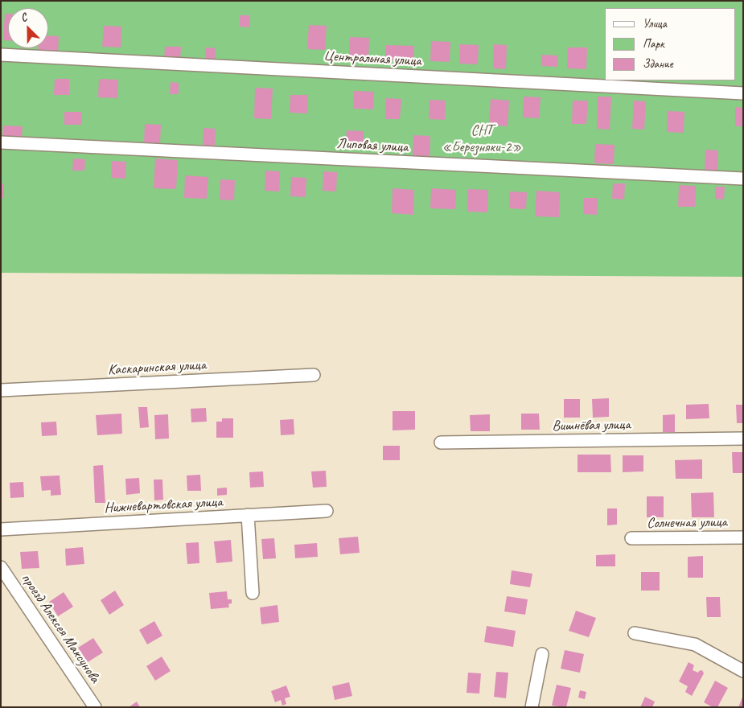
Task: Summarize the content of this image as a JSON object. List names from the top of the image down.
{
  "streets": {
    "street": [
      "Центральная улица",
      "Липовая улица",
      "Каскаринская улица",
      "Вишнёвая улица",
      "Нижневартовская улица",
      "Солнечная улица",
      "проезд Алексея Максунова"
    ]
  },
  "parks": ["СНТ «Березняки-2»"],
  "legend": ["Улица", "Парк", "Здание"],
  "north": "top left"
}
